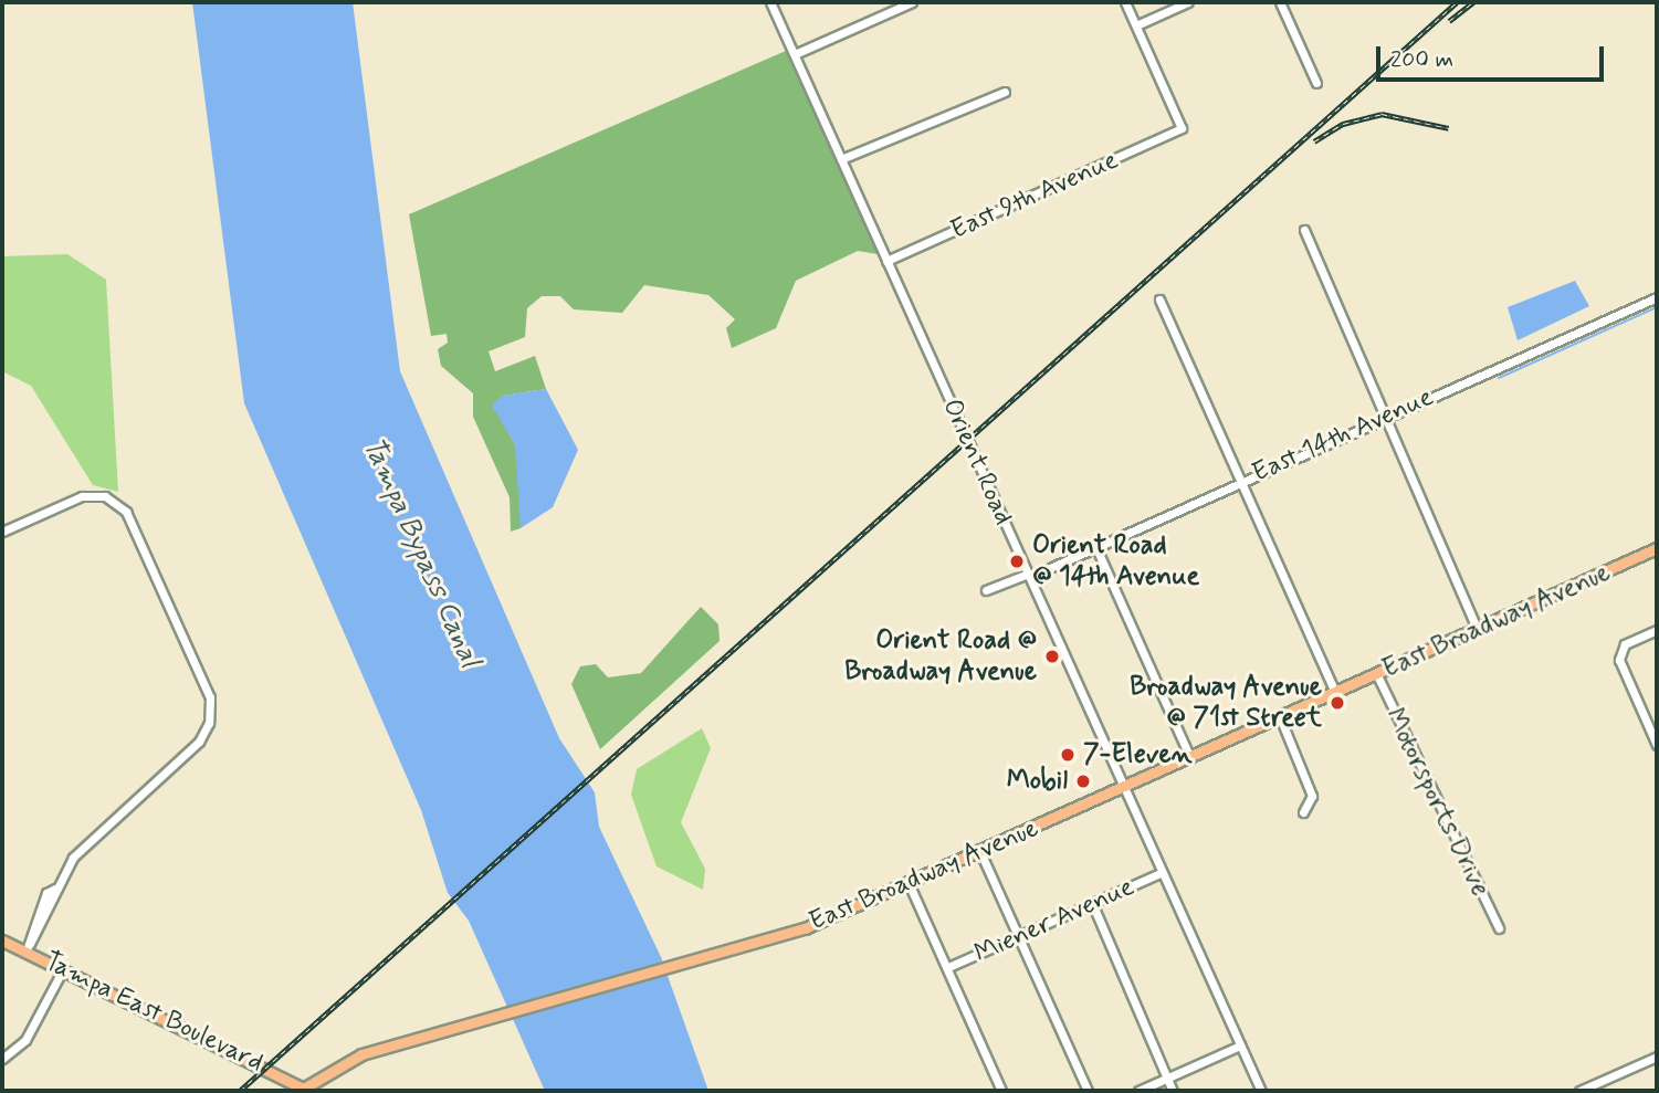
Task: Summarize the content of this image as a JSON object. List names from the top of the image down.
{
  "streets": {
    "main road": ["East Broadway Avenue", "Tampa East Boulevard"],
    "street": [
      "East 9th Avenue",
      "East 14th Avenue",
      "Orient Road",
      "Motorsports Drive",
      "Miener Avenue"
    ]
  },
  "crossings": [
    ["East 9th Avenue", "Orient Road"],
    ["East 14th Avenue", "Orient Road"],
    ["Orient Road", "East Broadway Avenue"],
    ["Orient Road", "Miener Avenue"],
    ["East Broadway Avenue", "Motorsports Drive"],
    ["East Broadway Avenue", "Tampa East Boulevard"]
  ],
  "water": ["Tampa Bypass Canal"],
  "places": [
    "Orient Road @ 14th Avenue",
    "Orient Road @ Broadway Avenue",
    "Broadway Avenue @ 71st Street",
    "7-Eleven",
    "Mobil"
  ],
  "scale_bar": "200 m"
}
